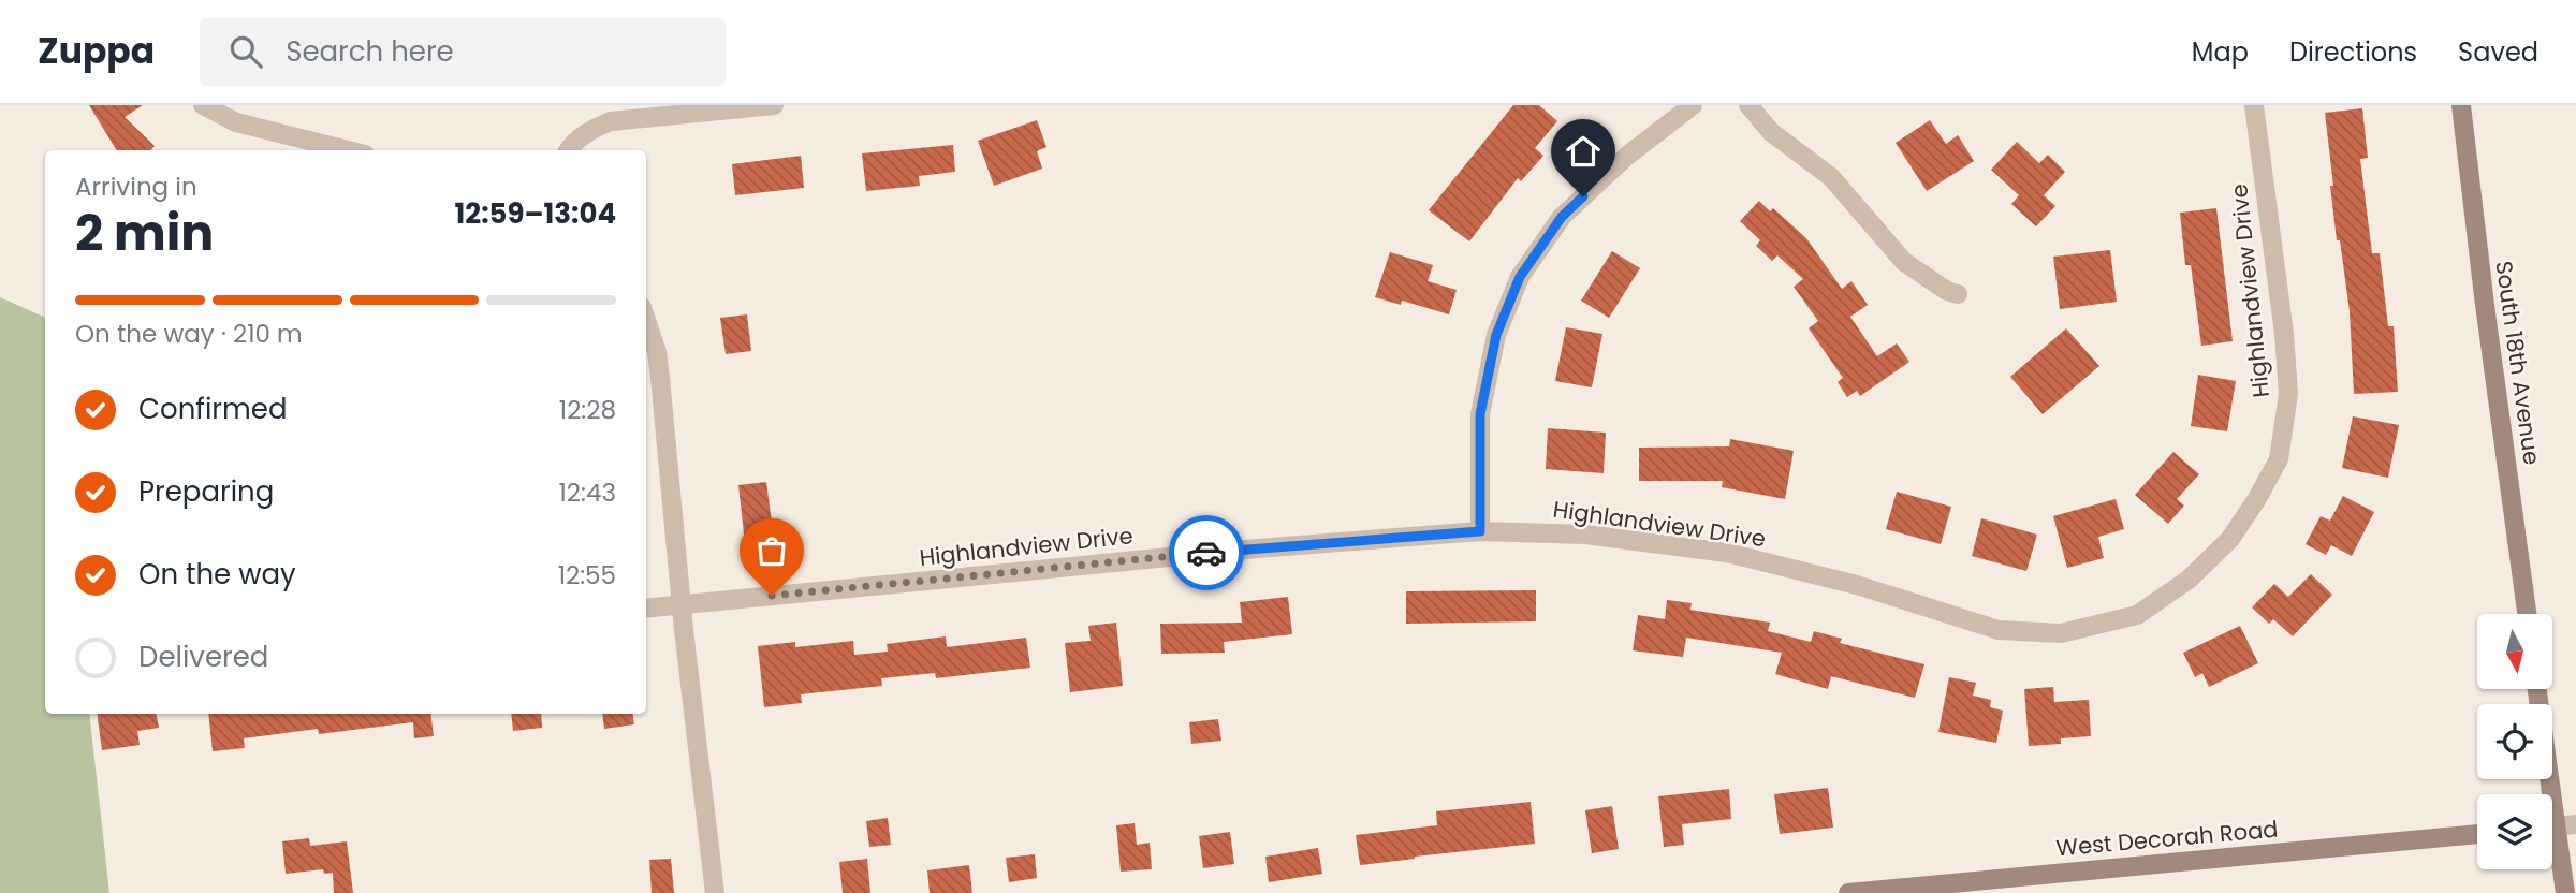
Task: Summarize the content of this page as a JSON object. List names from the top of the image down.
{
  "streets": {
    "street": ["Highlandview Drive", "South 18th Avenue", "West Decorah Road"]
  },
  "north": "bottom",
  "page": {
    "header": "Zuppa",
    "search": "Search here",
    "nav": ["Map", "Directions", "Saved"],
    "heading": ["2 min", "Arriving in", "12:59–13:04"],
    "bar": "On the way · 210 m",
    "list": [
      ["Confirmed", "12:28"],
      ["Preparing", "12:43"],
      ["On the way", "12:55"],
      "Delivered"
    ]
  }
}
